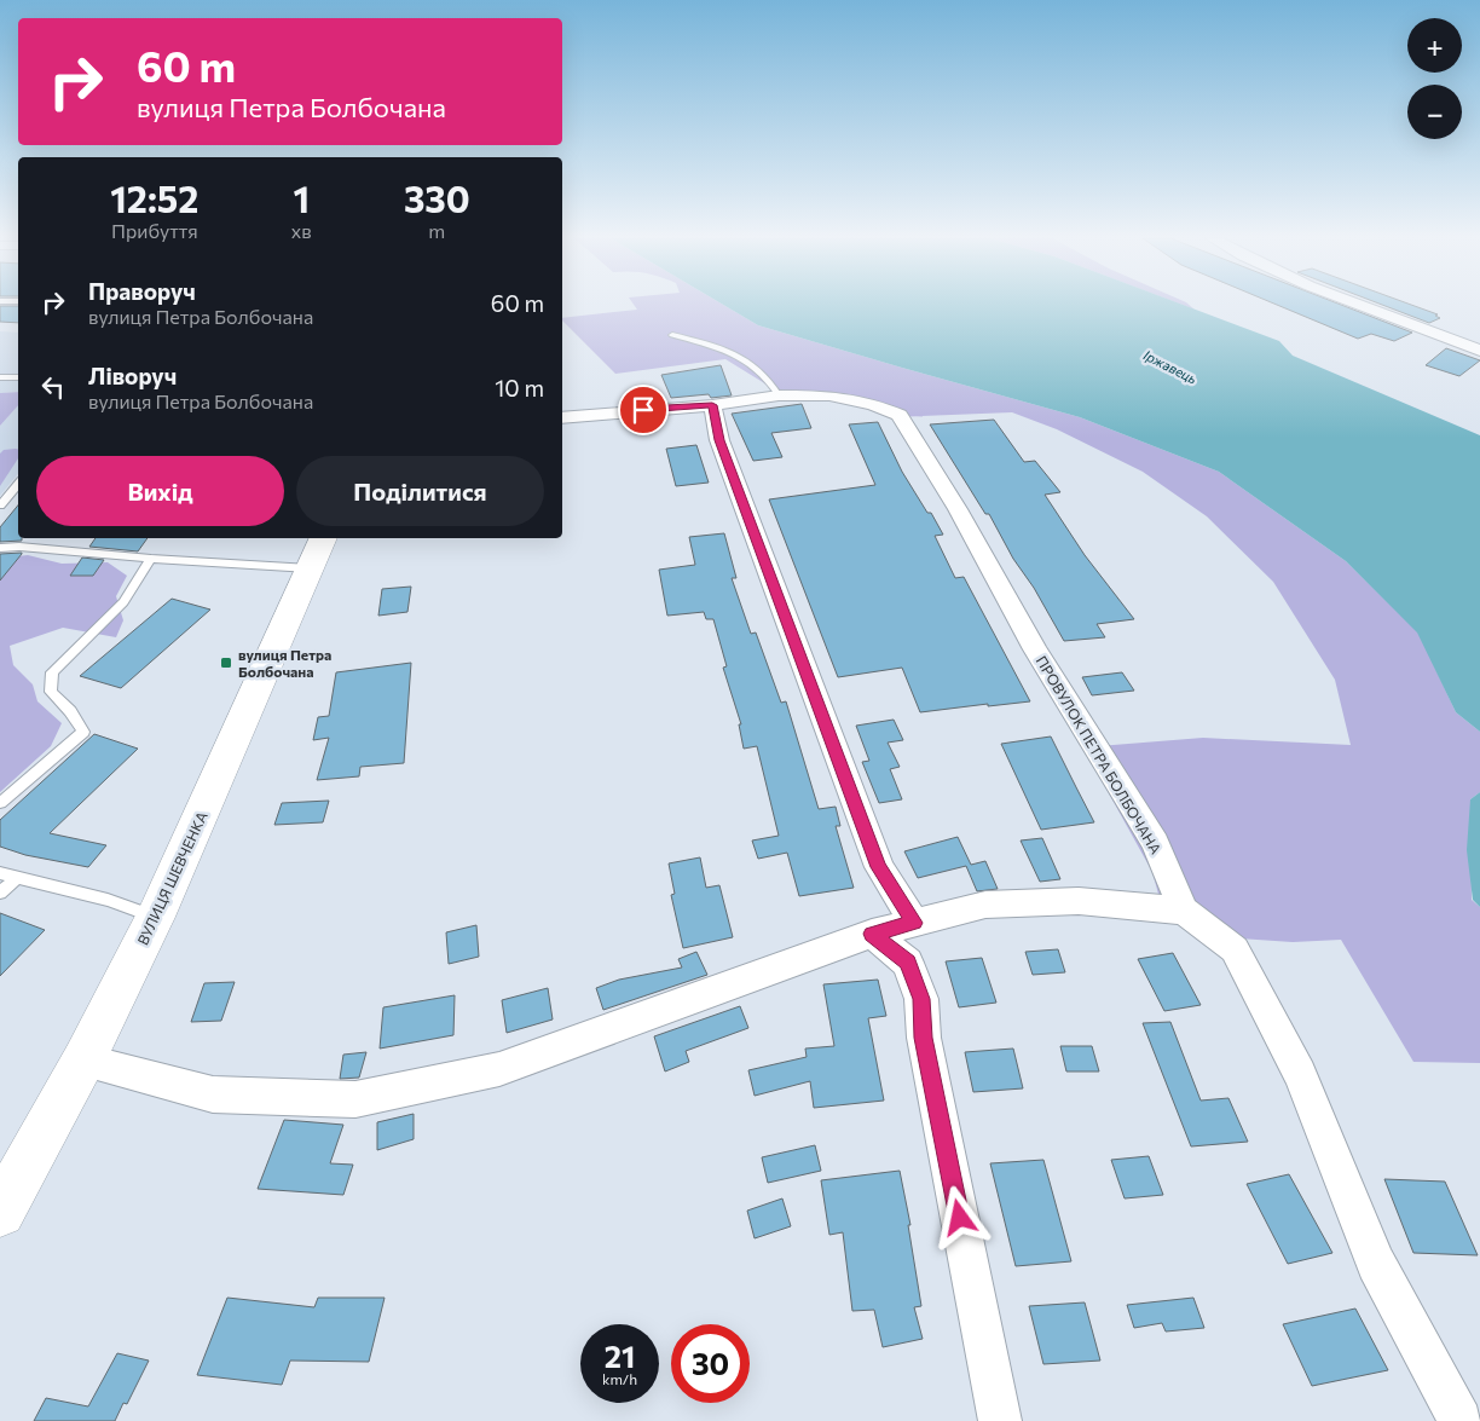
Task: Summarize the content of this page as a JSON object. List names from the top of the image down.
{
  "streets": {
    "street": ["ПРОВУЛОК ПЕТРА БОЛБОЧАНА", "ВУЛИЦЯ ШЕВЧЕНКА"]
  },
  "water": ["Іржавець"],
  "places": {
    "transit": ["вулиця Петра Болбочана"]
  },
  "page": {
    "map_buttons": ["+", "−"],
    "turn": ["60 m", "вулиця Петра Болбочана"],
    "eta": [
      "12:52",
      "Прибуття",
      "1",
      "хв",
      "330",
      "m"
    ],
    "list": [
      {
        "name": "Праворуч",
        "note": "вулиця Петра Болбочана",
        "value": "60 m"
      },
      {
        "name": "Ліворуч",
        "note": "вулиця Петра Болбочана",
        "value": "10 m"
      }
    ],
    "buttons": ["Вихід", "Поділитися"],
    "speed": "21 km/h",
    "limit": "30"
  }
}
